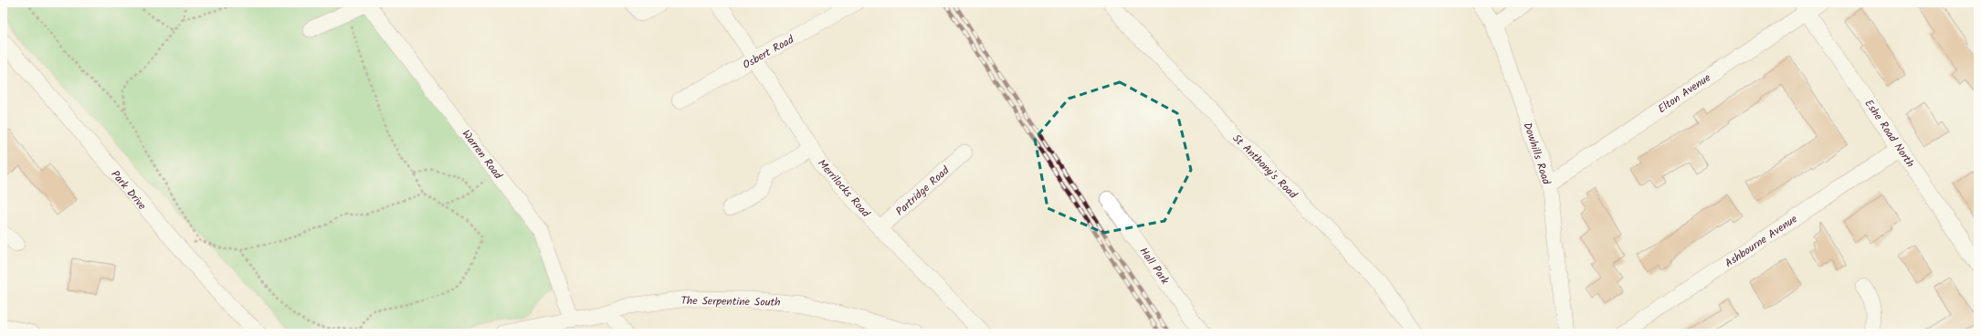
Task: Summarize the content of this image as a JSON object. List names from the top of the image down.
{
  "streets": {
    "street": [
      "Osbert Road",
      "Elton Avenue",
      "Eshe Road North",
      "Dowhills Road",
      "Warren Road",
      "St Anthony's Road",
      "Merrilocks Road",
      "Park Drive",
      "Partridge Road",
      "Ashbourne Avenue",
      "Hall Park",
      "The Serpentine South"
    ]
  },
  "crossings": [
    ["Osbert Road", "Merrilocks Road"],
    ["Elton Avenue", "Eshe Road North"],
    ["Elton Avenue", "Dowhills Road"],
    ["Eshe Road North", "Ashbourne Avenue"],
    ["Warren Road", "The Serpentine South"],
    ["Merrilocks Road", "Partridge Road"]
  ]
}
